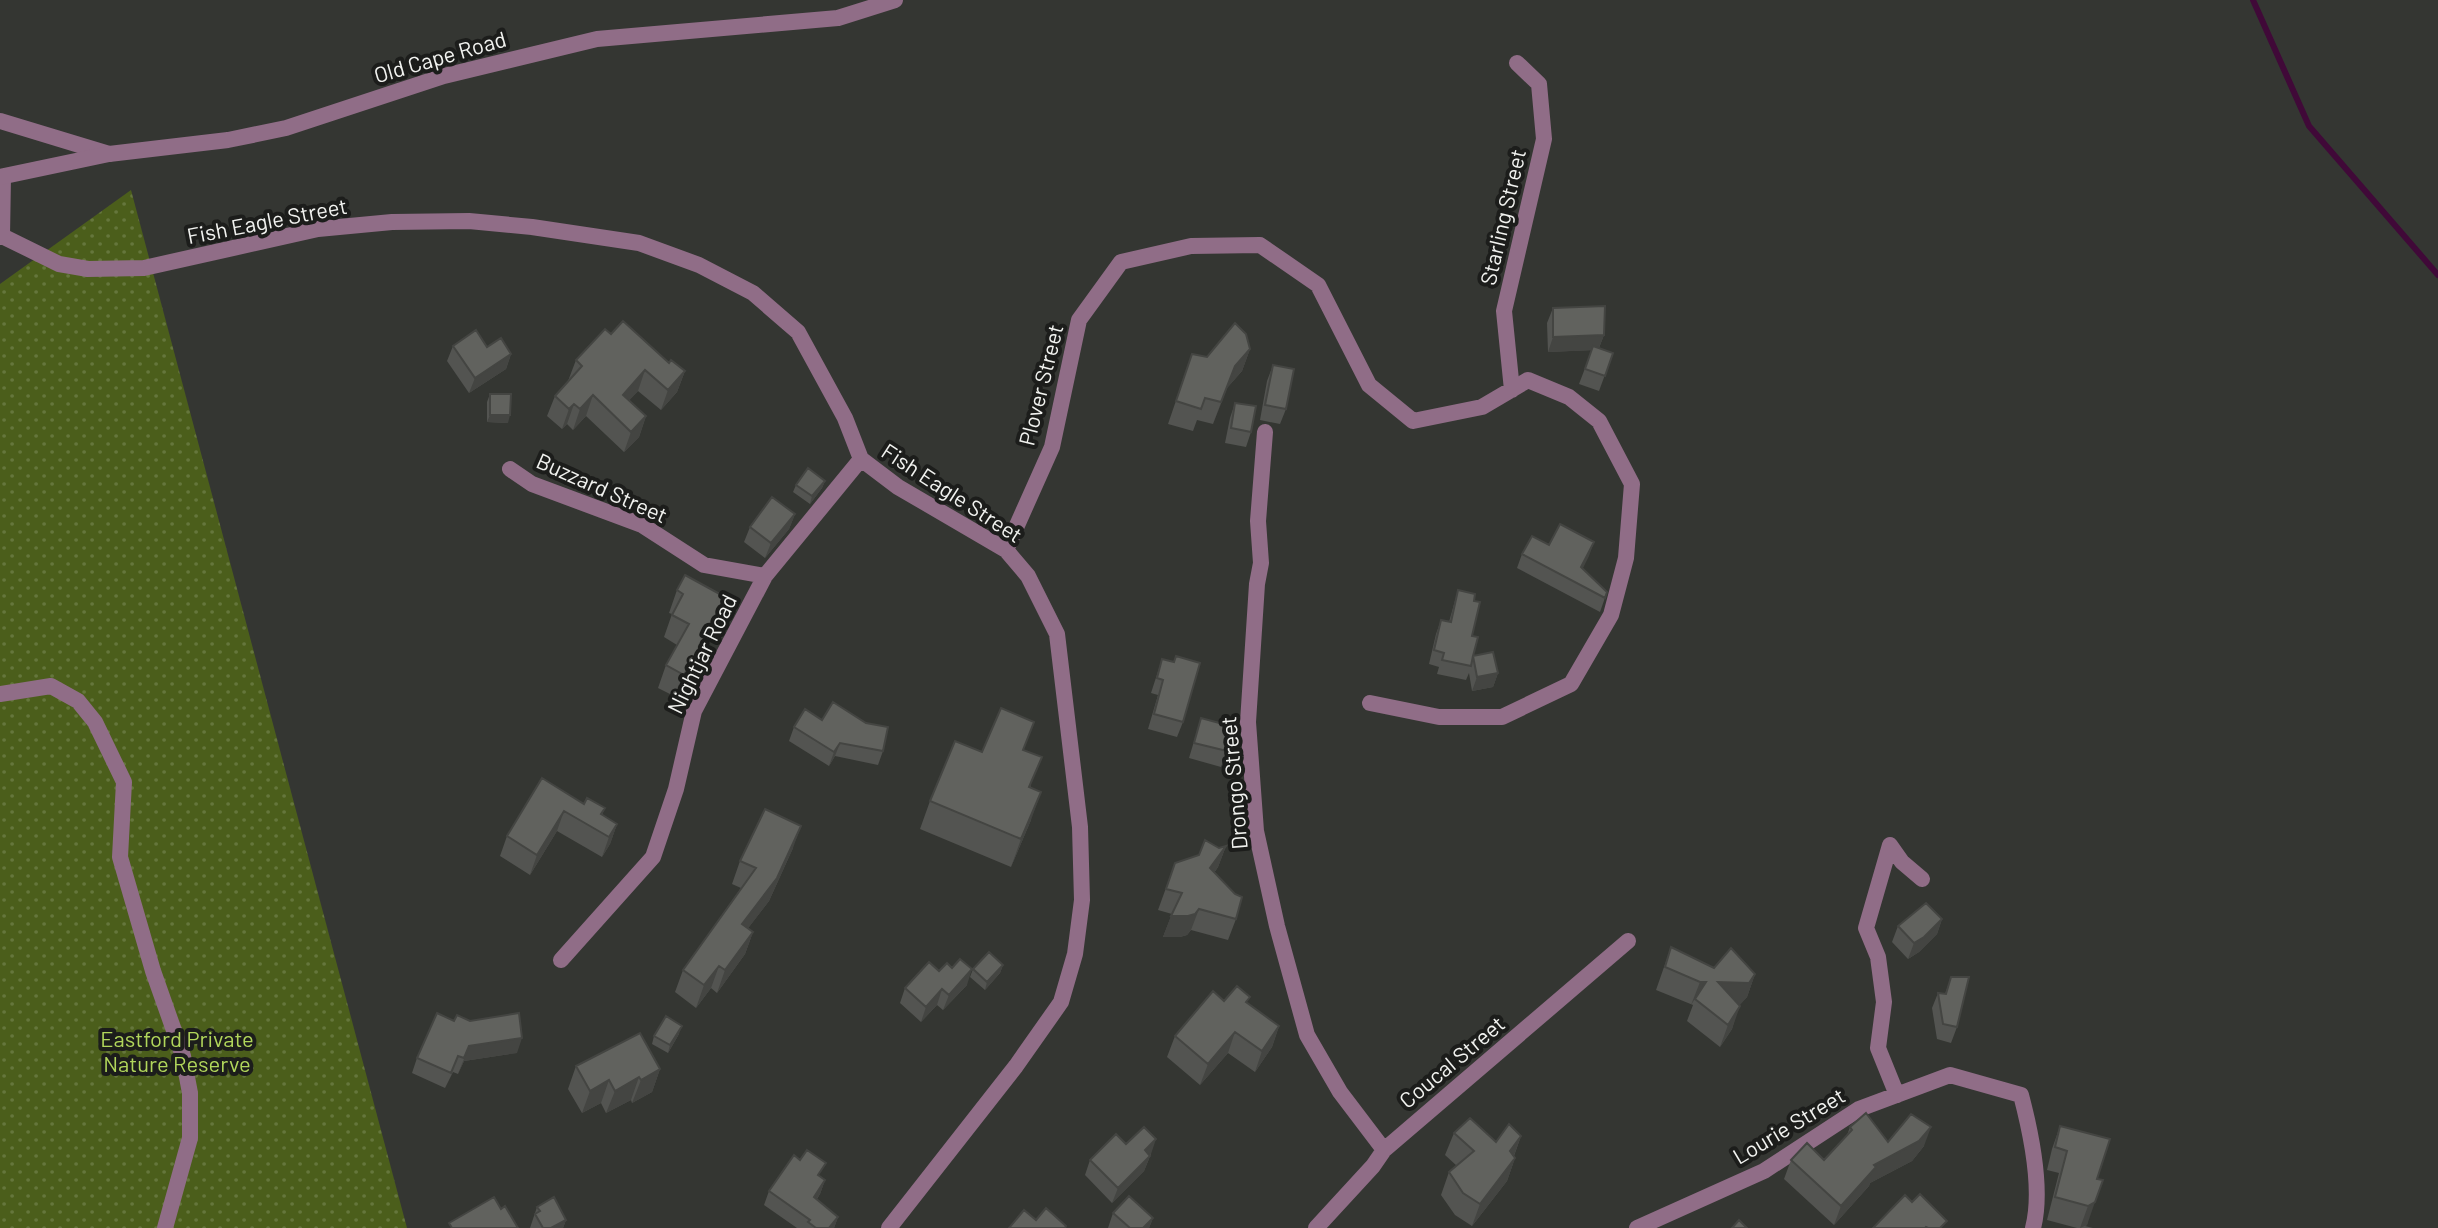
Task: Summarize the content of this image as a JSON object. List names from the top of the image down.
{
  "streets": {
    "street": [
      "Old Cape Road",
      "Starling Street",
      "Fish Eagle Street",
      "Plover Street",
      "Buzzard Street",
      "Nightjar Road",
      "Drongo Street",
      "Coucal Street",
      "Lourie Street"
    ]
  },
  "crossings": [
    ["Starling Street", "Plover Street"],
    ["Fish Eagle Street", "Plover Street"],
    ["Fish Eagle Street", "Nightjar Road"],
    ["Buzzard Street", "Nightjar Road"],
    ["Drongo Street", "Coucal Street"]
  ],
  "parks": ["Eastford Private Nature Reserve"]
}
